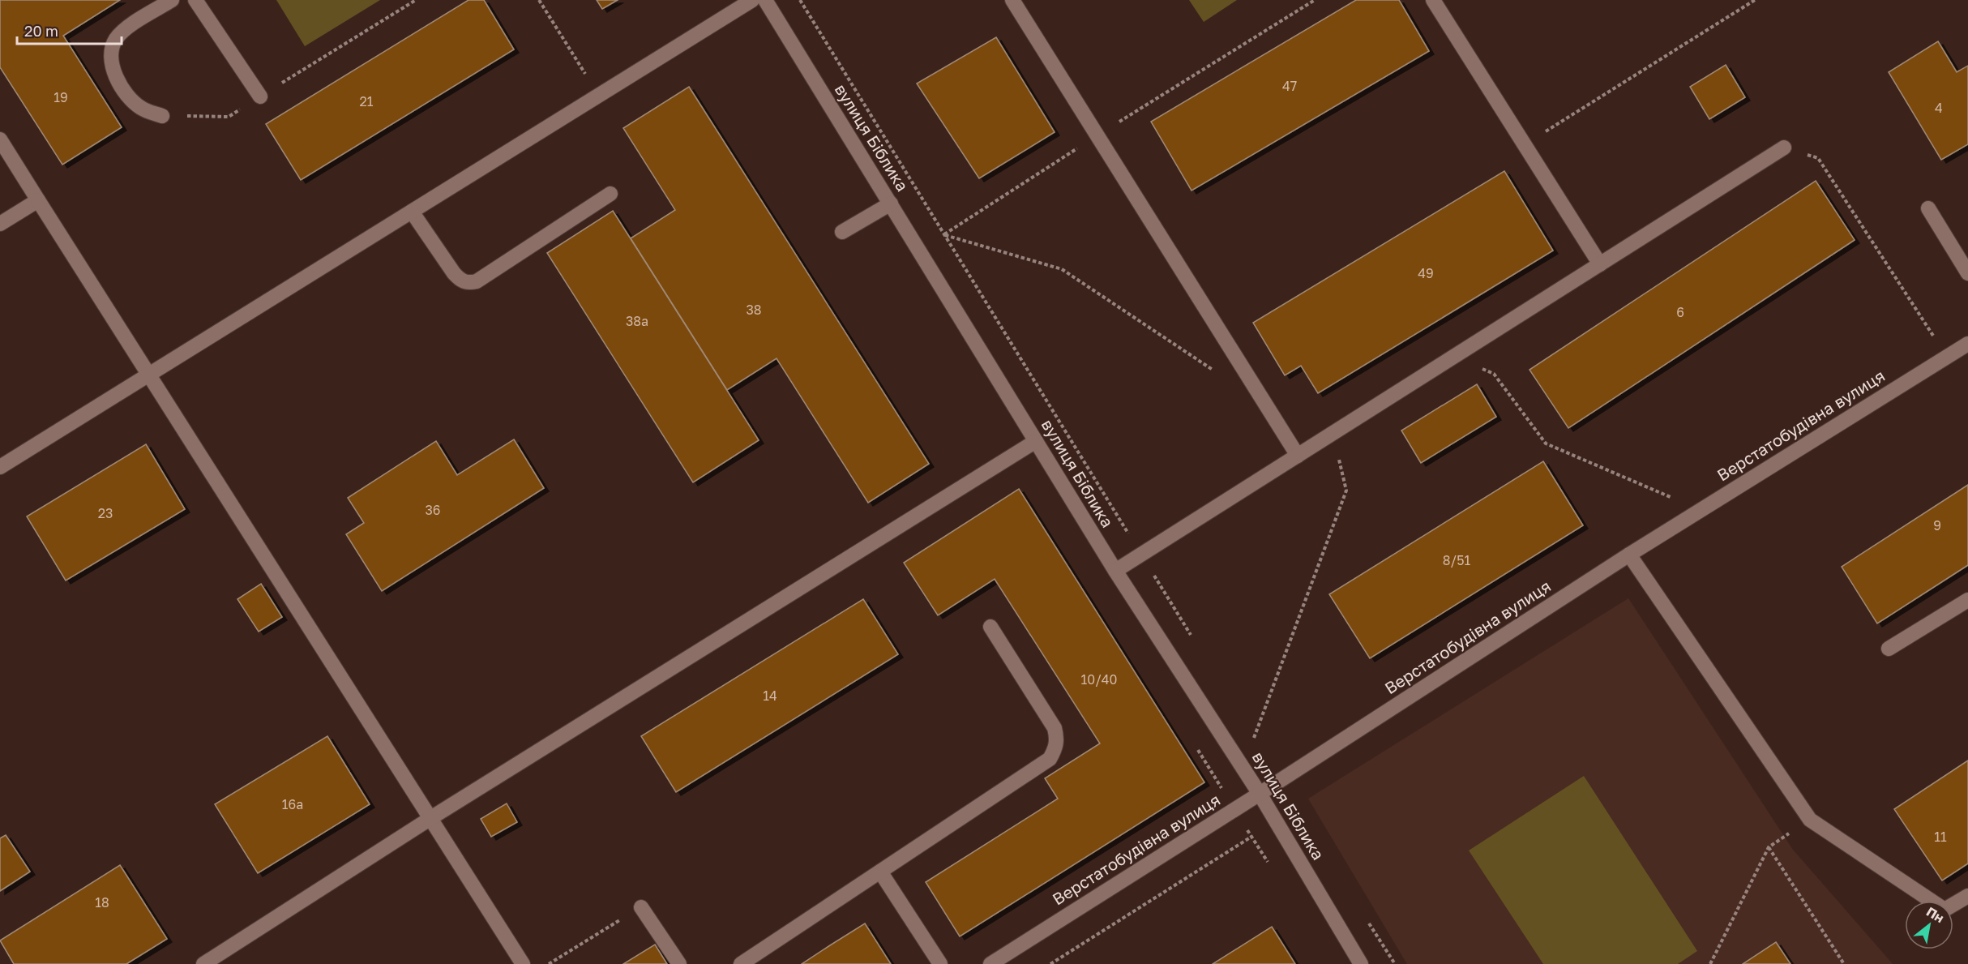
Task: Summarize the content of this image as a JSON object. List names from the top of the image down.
{
  "streets": {
    "street": ["вулиця Біблика", "Верстатобудівна вулиця"]
  },
  "crossings": [
    ["вулиця Біблика", "Верстатобудівна вулиця"]
  ],
  "house_numbers": [
    "47",
    "19",
    "21",
    "4",
    "49",
    "38",
    "6",
    "38а",
    "36",
    "23",
    "9",
    "8/51",
    "10/40",
    "14",
    "16а",
    "11",
    "18"
  ],
  "scale_bar": "20 m",
  "north": "top right"
}
